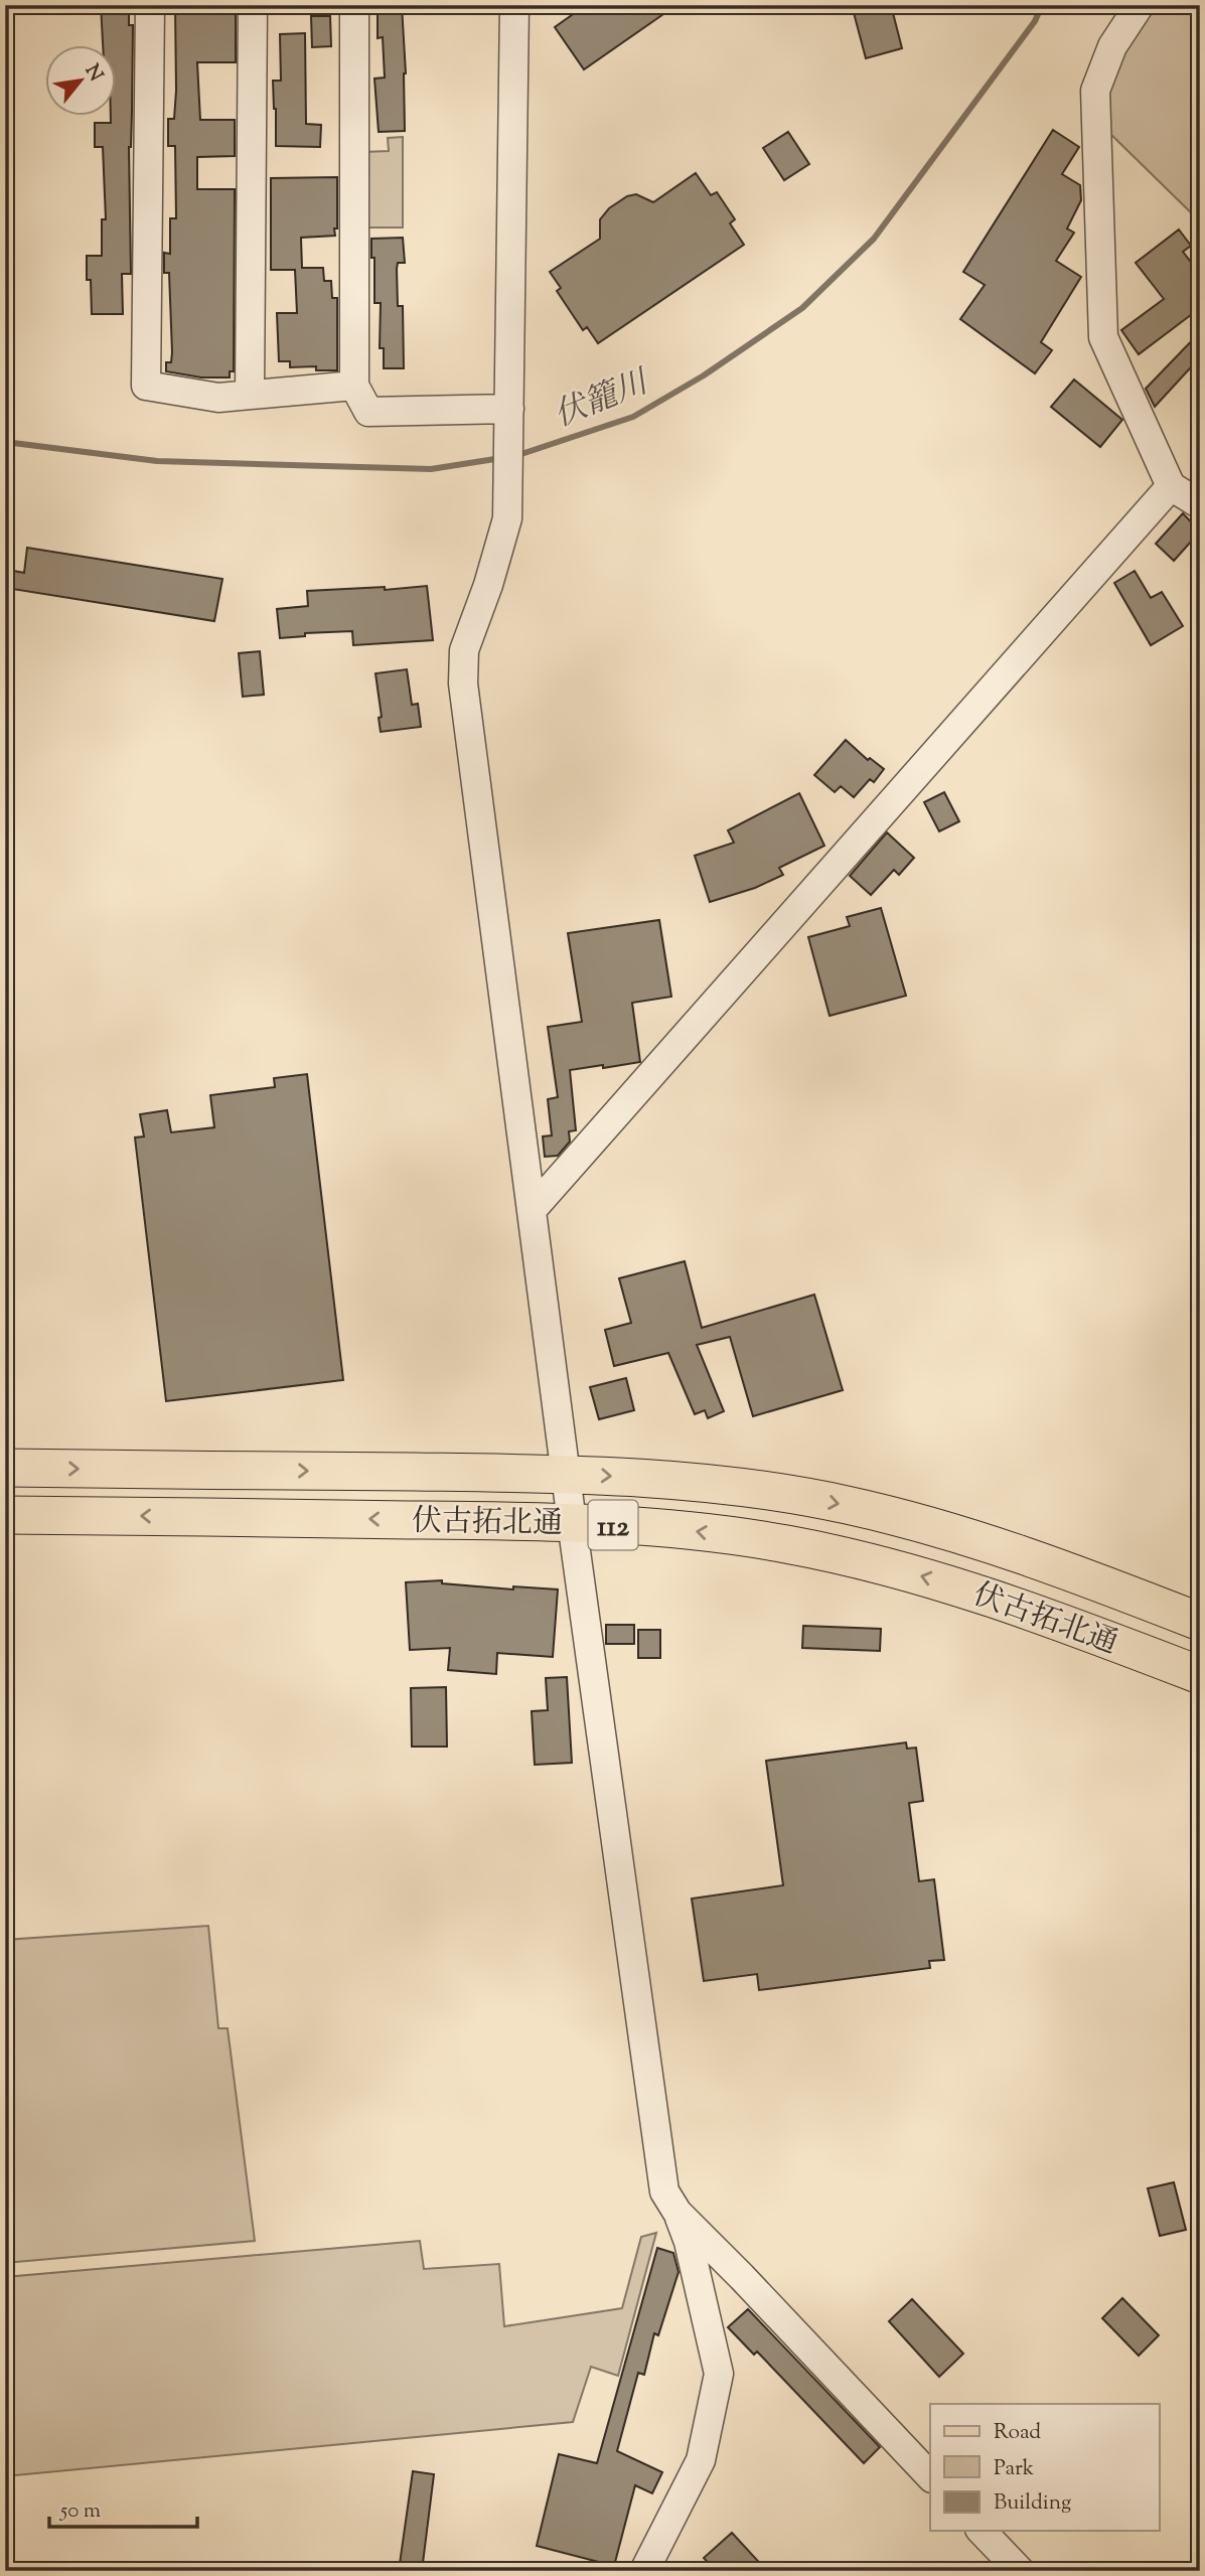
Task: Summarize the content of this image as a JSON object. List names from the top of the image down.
{
  "streets": {
    "main road": ["伏古拓北通", "112"]
  },
  "water": ["伏籠川"],
  "legend": ["Road", "Park", "Building"],
  "scale_bar": "50 m",
  "north": "top right"
}
